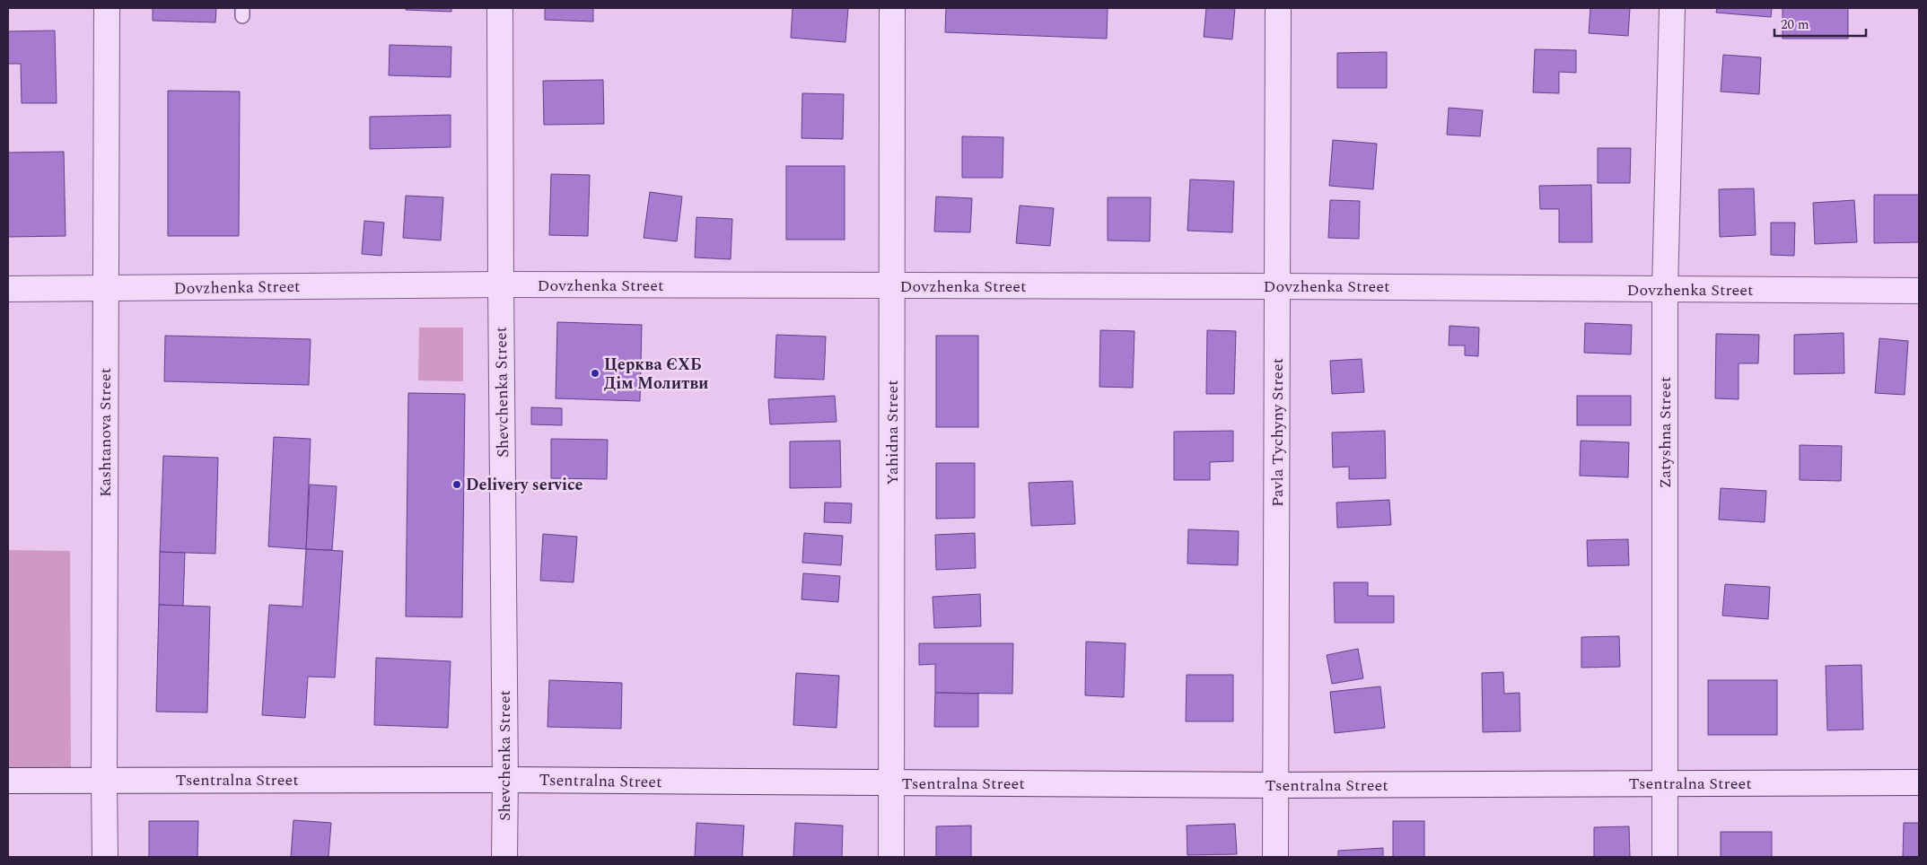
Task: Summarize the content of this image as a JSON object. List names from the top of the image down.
{
  "streets": {
    "street": [
      "Dovzhenka Street",
      "Shevchenka Street",
      "Kashtanova Street",
      "Yahidna Street",
      "Pavla Tychyny Street",
      "Zatyshna Street",
      "Tsentralna Street"
    ]
  },
  "crossings": [
    ["Dovzhenka Street", "Shevchenka Street"],
    ["Dovzhenka Street", "Kashtanova Street"],
    ["Dovzhenka Street", "Yahidna Street"],
    ["Dovzhenka Street", "Pavla Tychyny Street"],
    ["Dovzhenka Street", "Zatyshna Street"],
    ["Shevchenka Street", "Tsentralna Street"],
    ["Kashtanova Street", "Tsentralna Street"],
    ["Yahidna Street", "Tsentralna Street"],
    ["Pavla Tychyny Street", "Tsentralna Street"],
    ["Zatyshna Street", "Tsentralna Street"]
  ],
  "places": ["Церква ЄХБ Дім Молитви", "Delivery service"],
  "scale_bar": "20 m"
}
